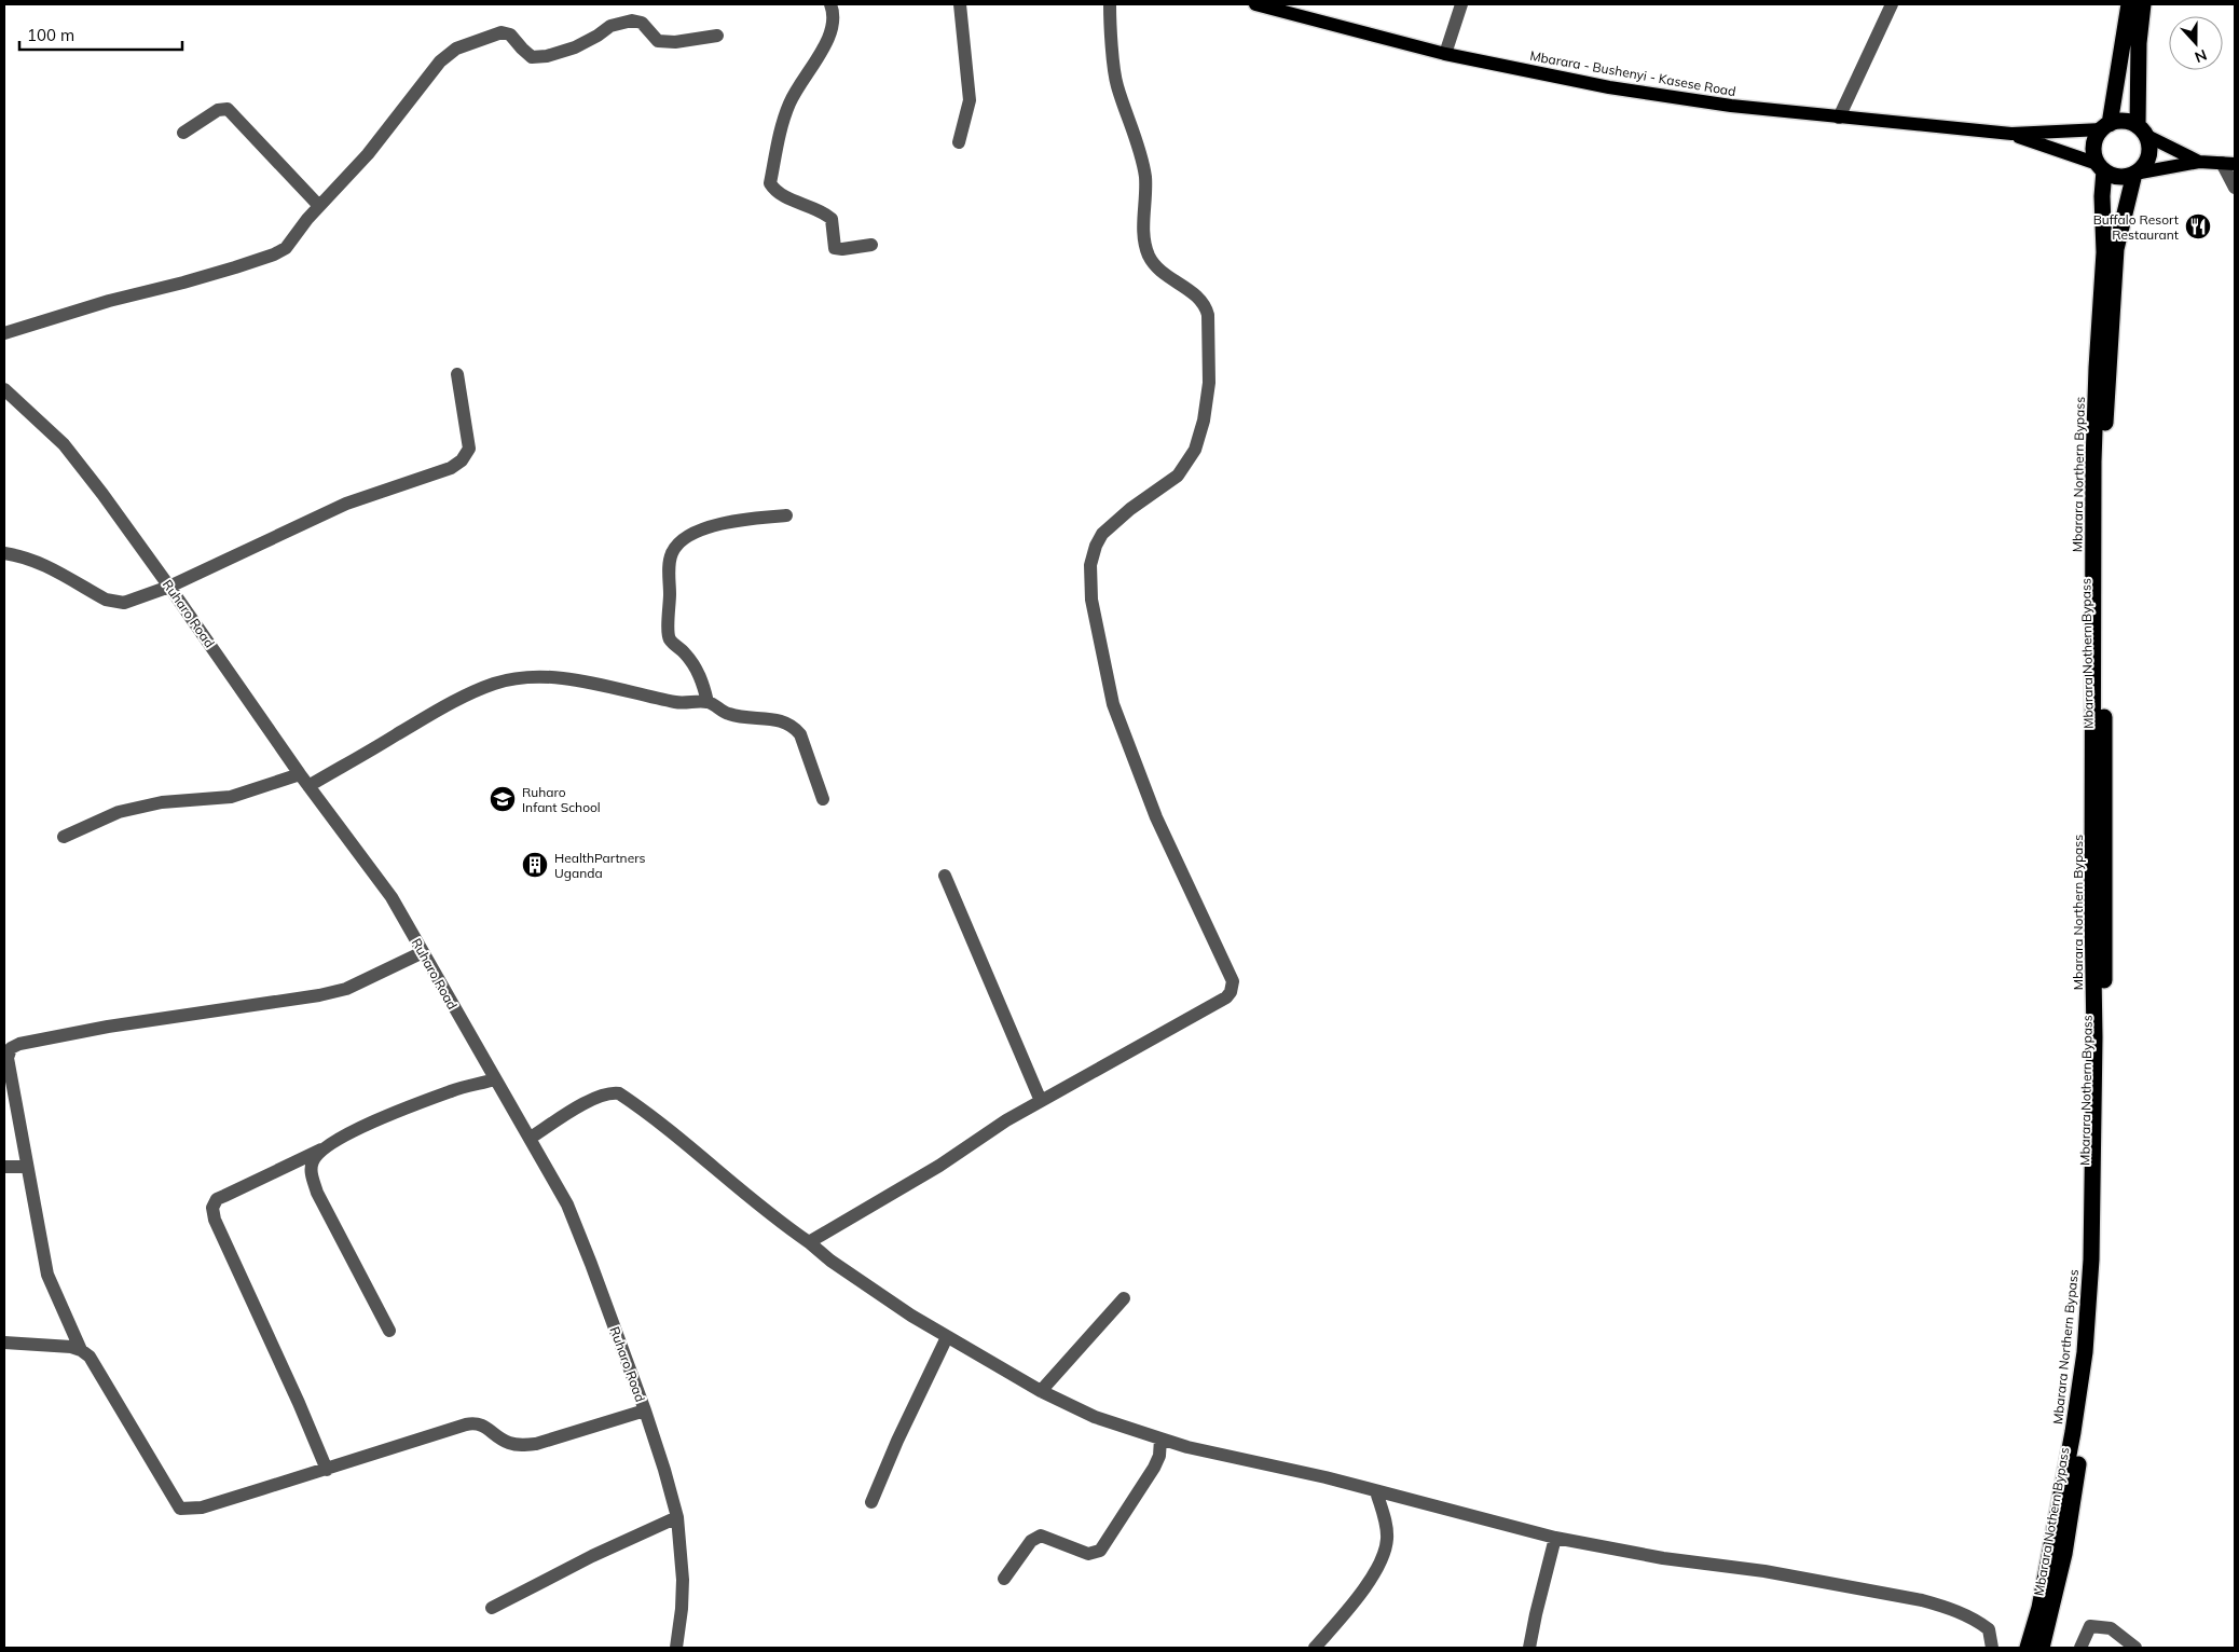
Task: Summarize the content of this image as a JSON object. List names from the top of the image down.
{
  "streets": {
    "highway": ["Mbarara Northern Bypass", "Mbarara Nothern Bypass"],
    "main road": ["Mbarara - Bushenyi - Kasese Road"],
    "street": ["Ruharo Road"]
  },
  "crossings": [
    ["Mbarara - Bushenyi - Kasese Road", "Mbarara Northern Bypass"],
    ["Mbarara - Bushenyi - Kasese Road", "Mbarara Nothern Bypass"],
    ["Mbarara Northern Bypass", "Mbarara Nothern Bypass"]
  ],
  "places": {
    "restaurant": ["Buffalo Resort Restaurant"],
    "school or university": ["Ruharo Infant School"],
    "building": ["HealthPartners Uganda"]
  },
  "scale_bar": "100 m",
  "north": "bottom"
}
